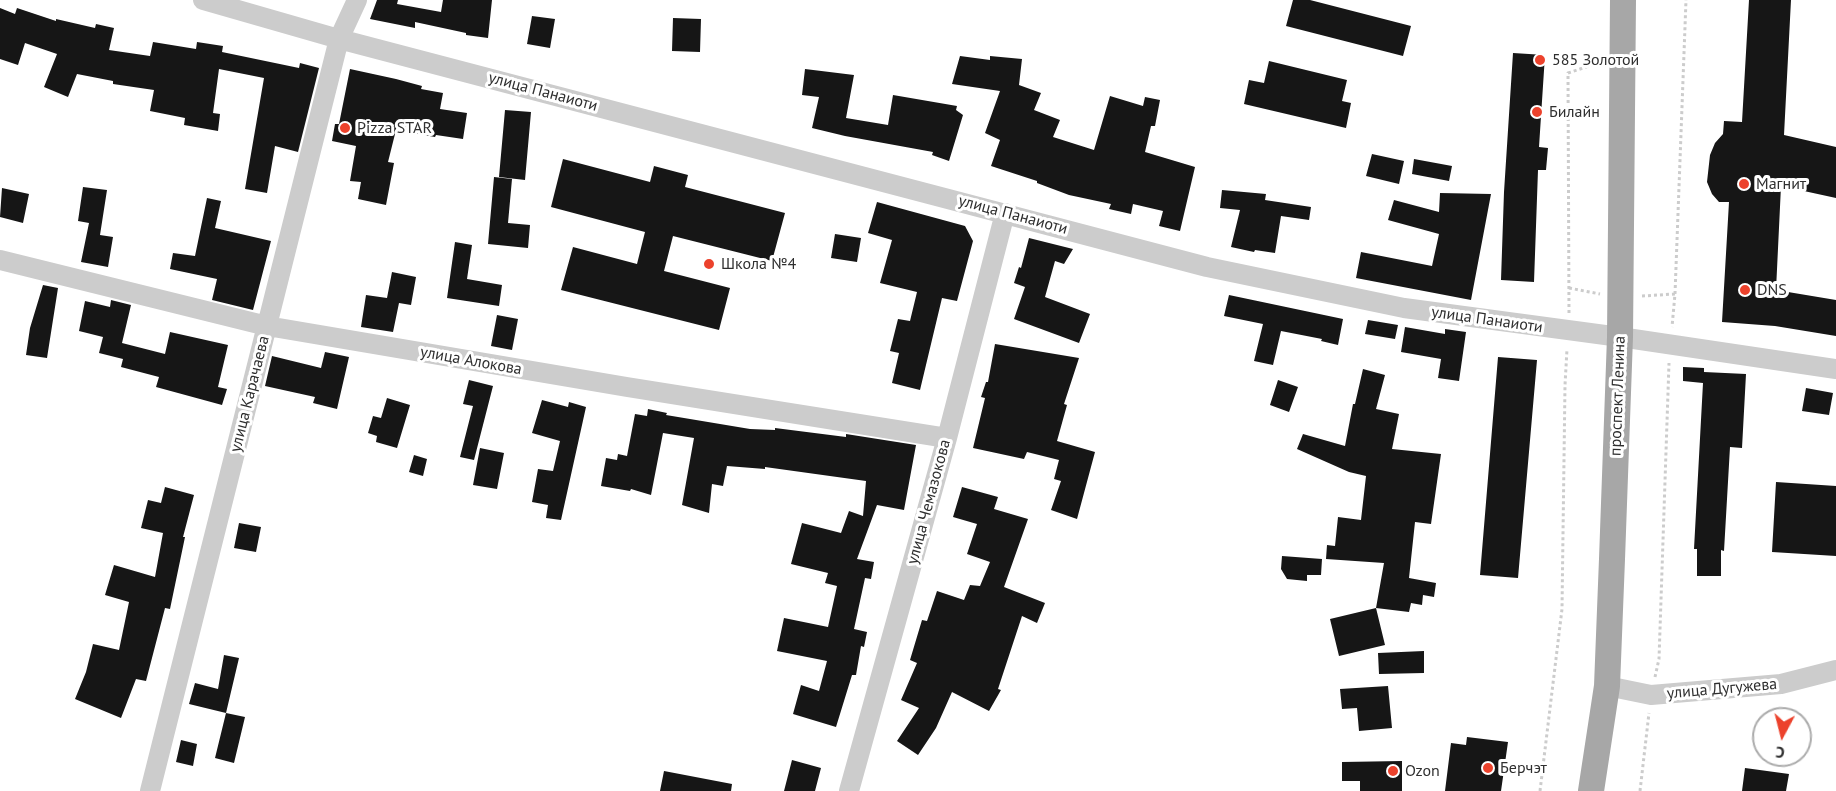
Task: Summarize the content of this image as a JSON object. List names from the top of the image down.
{
  "streets": {
    "main road": ["проспект Ленина"],
    "street": [
      "улица Панаиоти",
      "улица Алокова",
      "улица Карачаева",
      "улица Чемазокова",
      "улица Дугужева"
    ]
  },
  "crossings": [
    ["улица Панаиоти", "улица Карачаева"],
    ["улица Панаиоти", "проспект Ленина"],
    ["улица Панаиоти", "улица Чемазокова"],
    ["улица Алокова", "улица Карачаева"],
    ["улица Алокова", "улица Чемазокова"],
    ["проспект Ленина", "улица Дугужева"]
  ],
  "places": [
    "585 Золотой",
    "Билайн",
    "Pizza STAR",
    "Магнит",
    "Школа №4",
    "DNS",
    "Берчэт",
    "Ozon"
  ],
  "north": "bottom"
}
